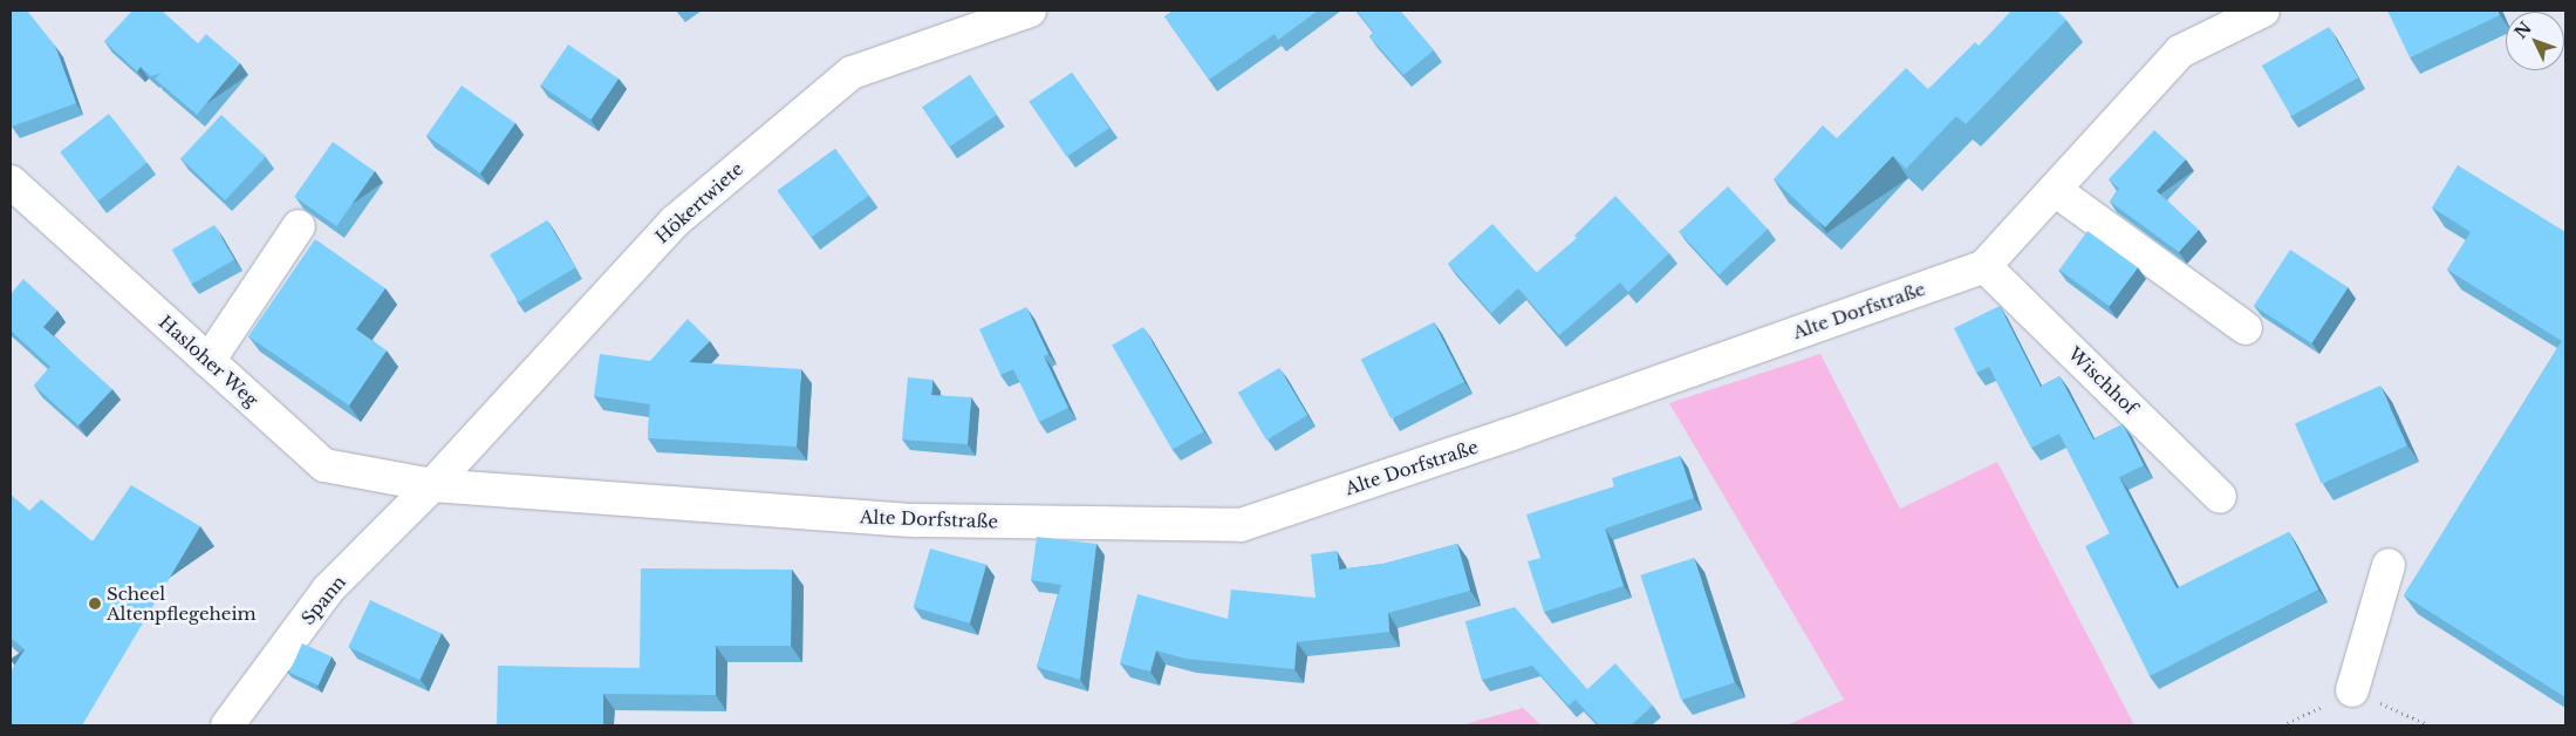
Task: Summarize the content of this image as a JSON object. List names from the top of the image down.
{
  "streets": {
    "street": [
      "Hökertwiete",
      "Alte Dorfstraße",
      "Hasloher Weg",
      "Wischhof",
      "Spann"
    ]
  },
  "crossings": [
    ["Hökertwiete", "Alte Dorfstraße"],
    ["Hökertwiete", "Hasloher Weg"],
    ["Hökertwiete", "Spann"],
    ["Alte Dorfstraße", "Hasloher Weg"],
    ["Alte Dorfstraße", "Wischhof"],
    ["Alte Dorfstraße", "Spann"],
    ["Hasloher Weg", "Spann"]
  ],
  "places": ["Scheel Altenpflegeheim"],
  "north": "top left"
}
